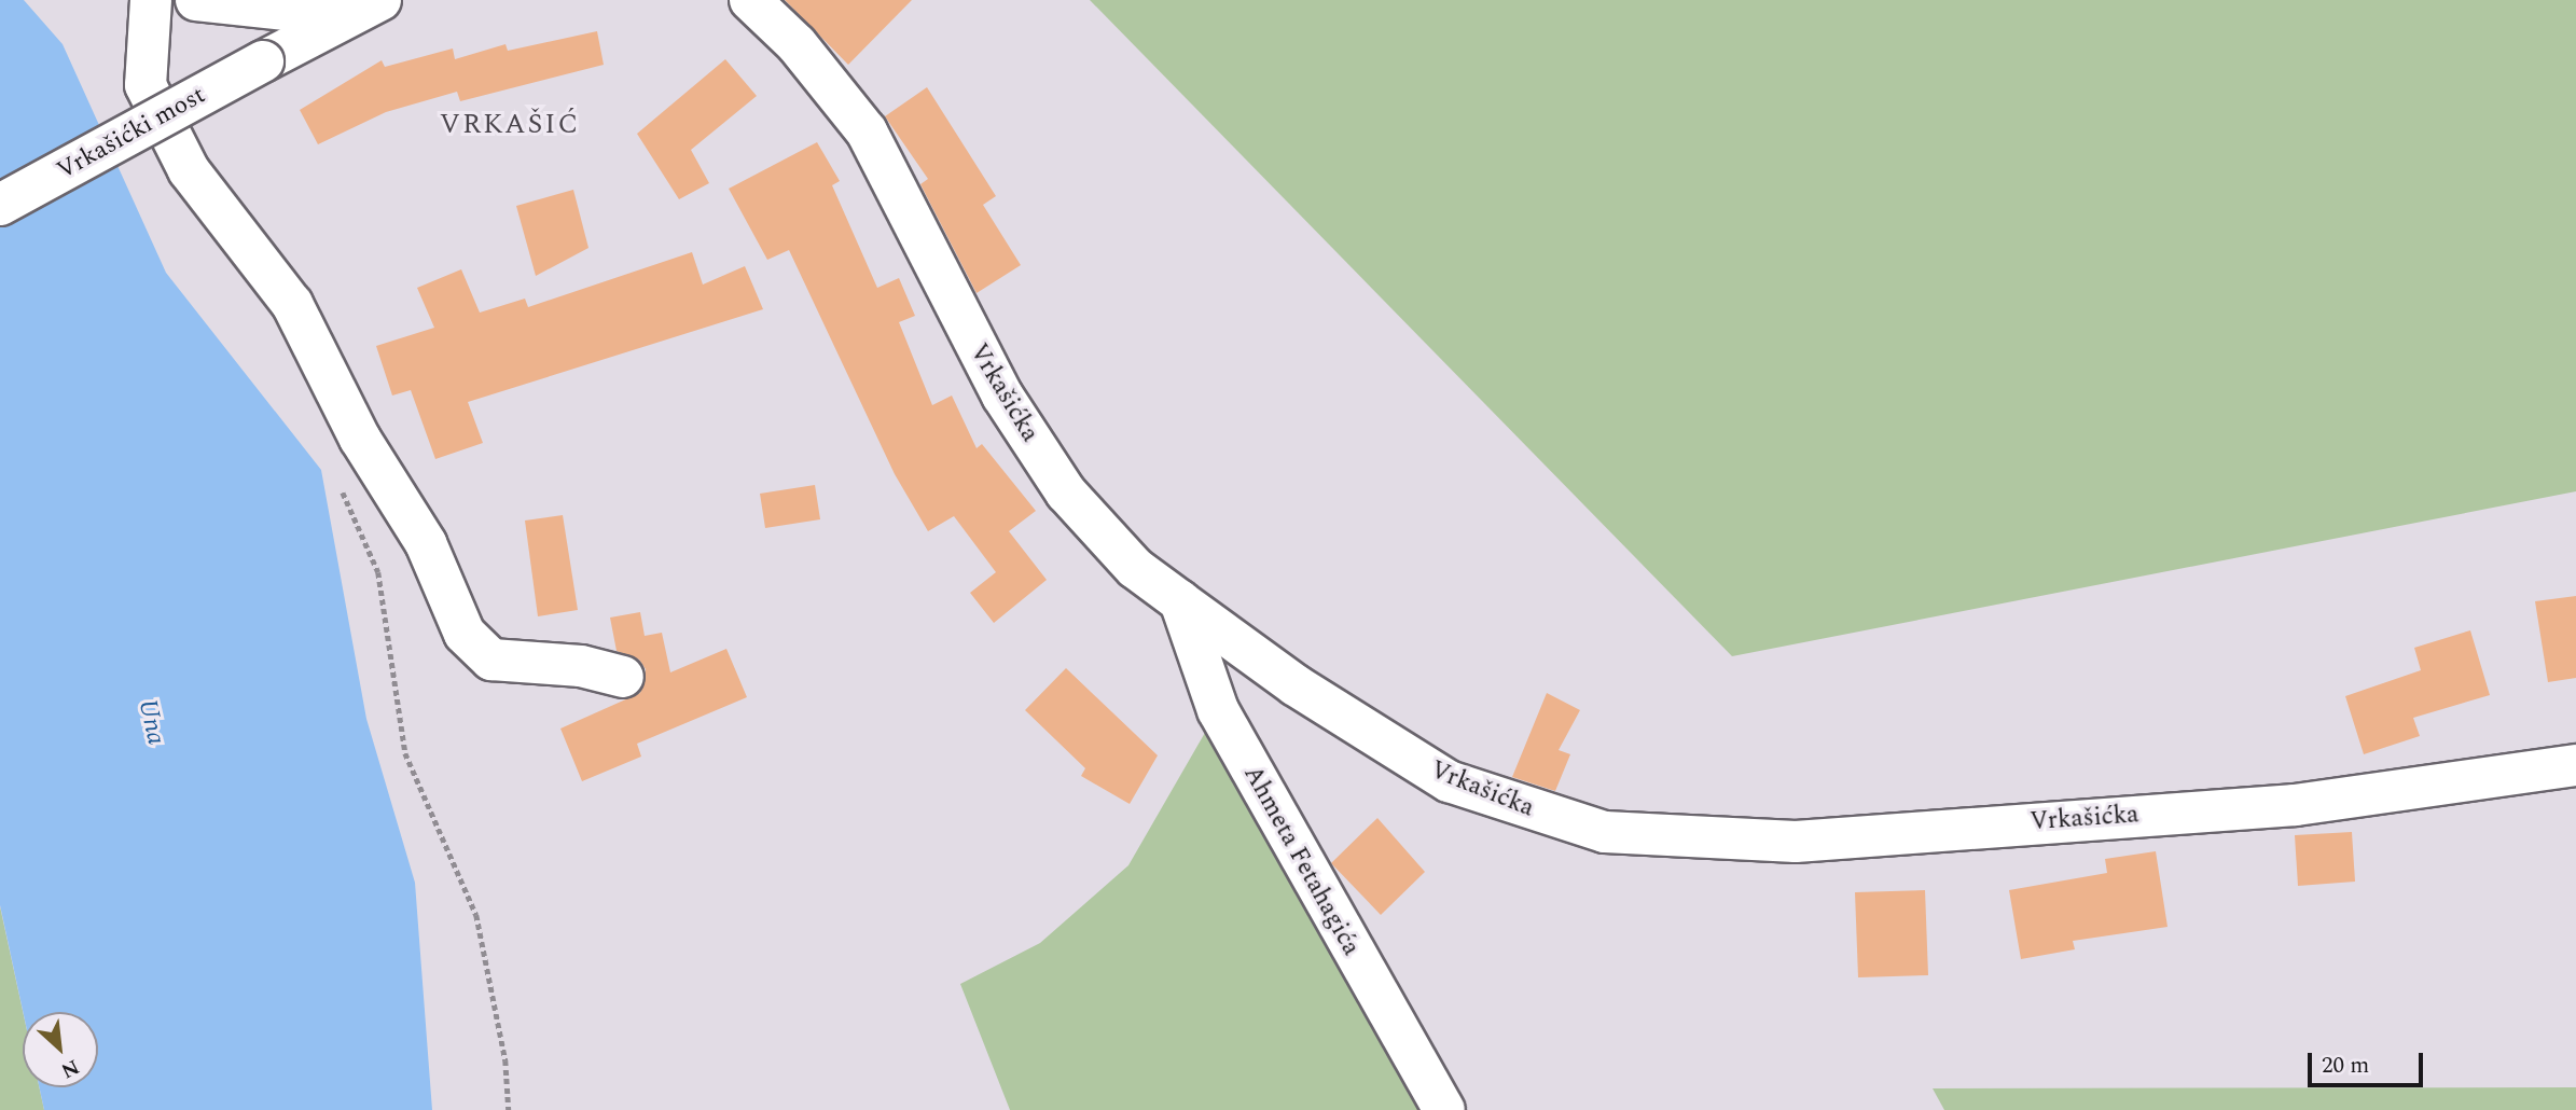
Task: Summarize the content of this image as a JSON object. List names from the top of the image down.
{
  "streets": {
    "street": ["Vrkašićki most", "Vrkašićka", "Ahmeta Fetahagića"]
  },
  "crossings": [
    ["Vrkašićka", "Ahmeta Fetahagića"]
  ],
  "districts": ["VRKAŠIĆ"],
  "water": ["Una"],
  "scale_bar": "20 m",
  "north": "bottom right"
}
